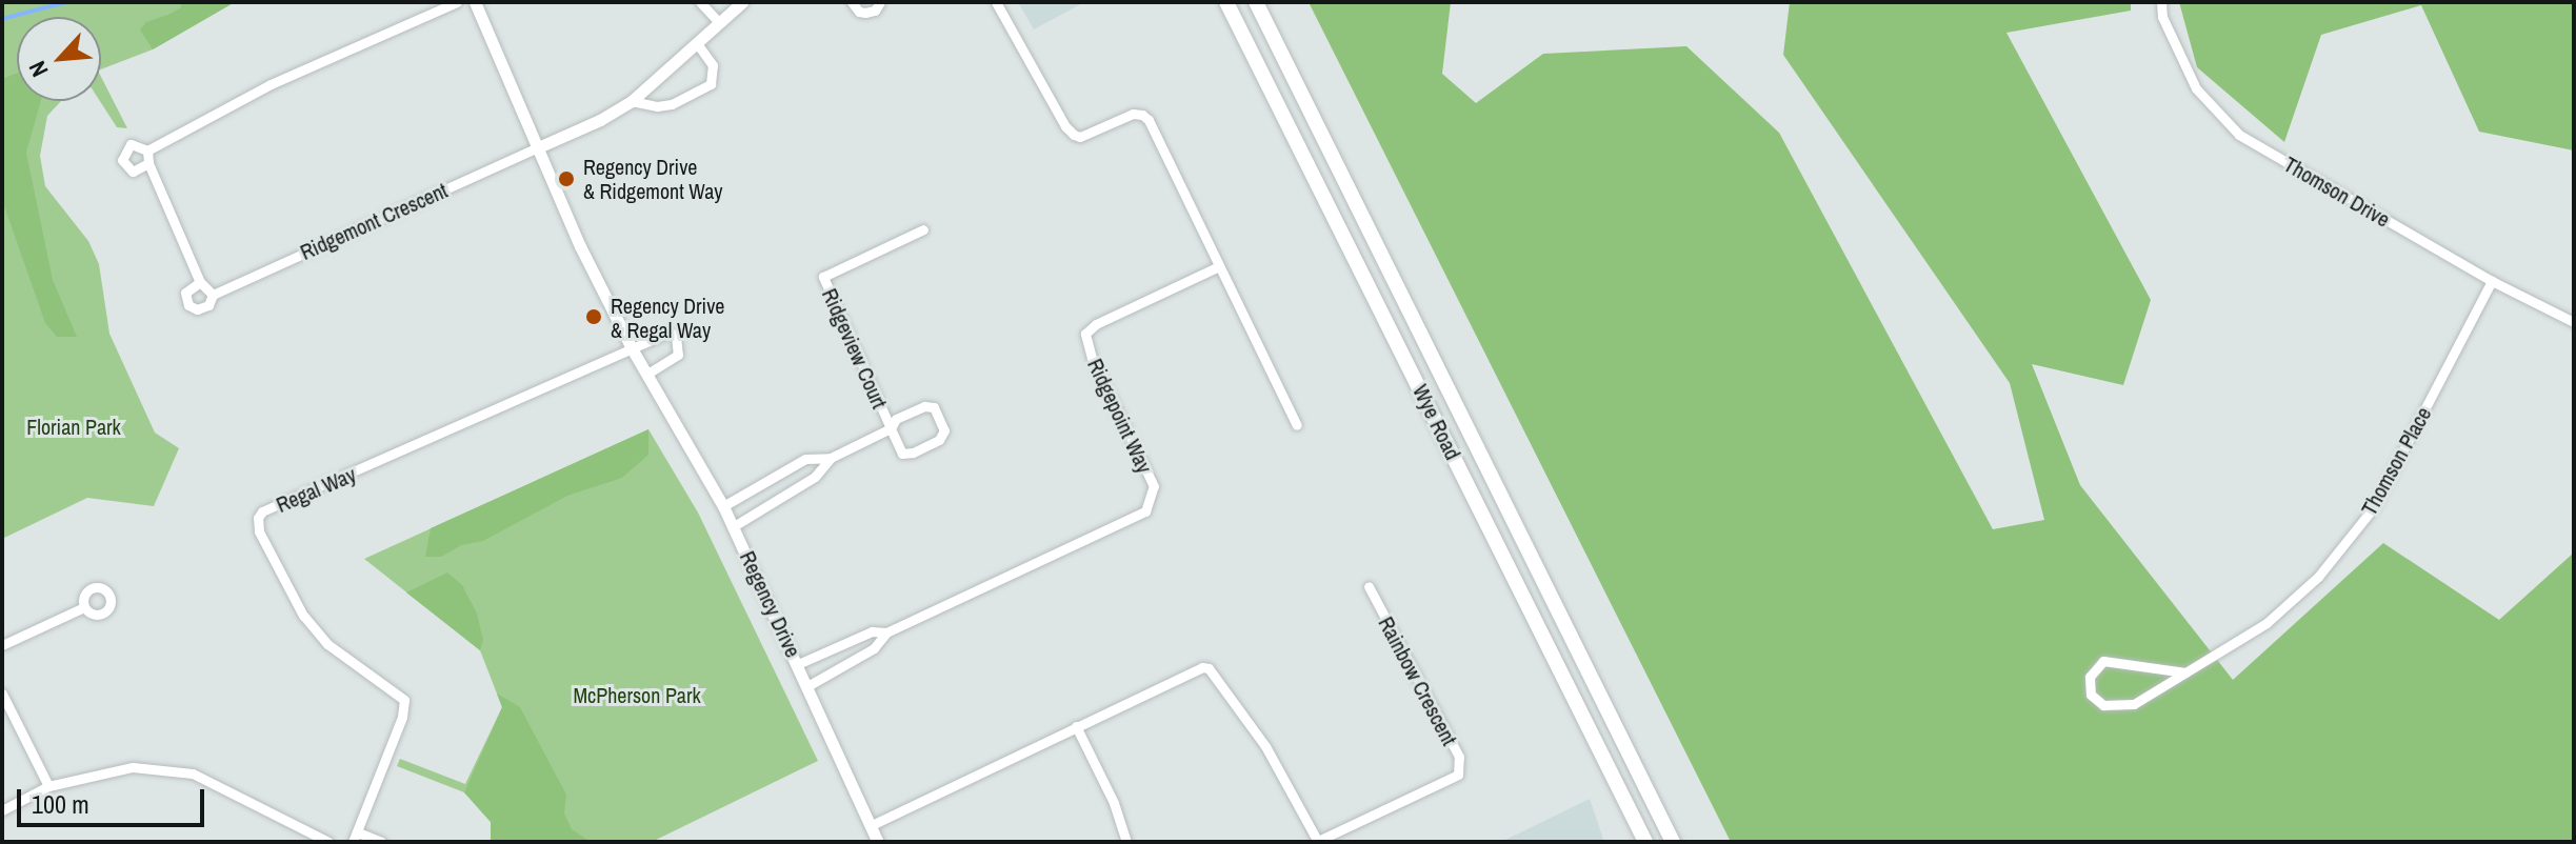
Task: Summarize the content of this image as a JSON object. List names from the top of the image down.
{
  "streets": {
    "main road": ["Wye Road"],
    "street": [
      "Thomson Drive",
      "Ridgemont Crescent",
      "Ridgeview Court",
      "Ridgepoint Way",
      "Thomson Place",
      "Regal Way",
      "Regency Drive",
      "Rainbow Crescent"
    ]
  },
  "crossings": [
    ["Thomson Drive", "Thomson Place"],
    ["Ridgemont Crescent", "Regency Drive"],
    ["Ridgeview Court", "Regency Drive"],
    ["Ridgepoint Way", "Regency Drive"],
    ["Regal Way", "Regency Drive"],
    ["Regency Drive", "Rainbow Crescent"]
  ],
  "parks": ["Florian Park", "McPherson Park"],
  "places": ["Regency Drive & Ridgemont Way", "Regency Drive & Regal Way"],
  "scale_bar": "100 m",
  "north": "bottom left"
}
